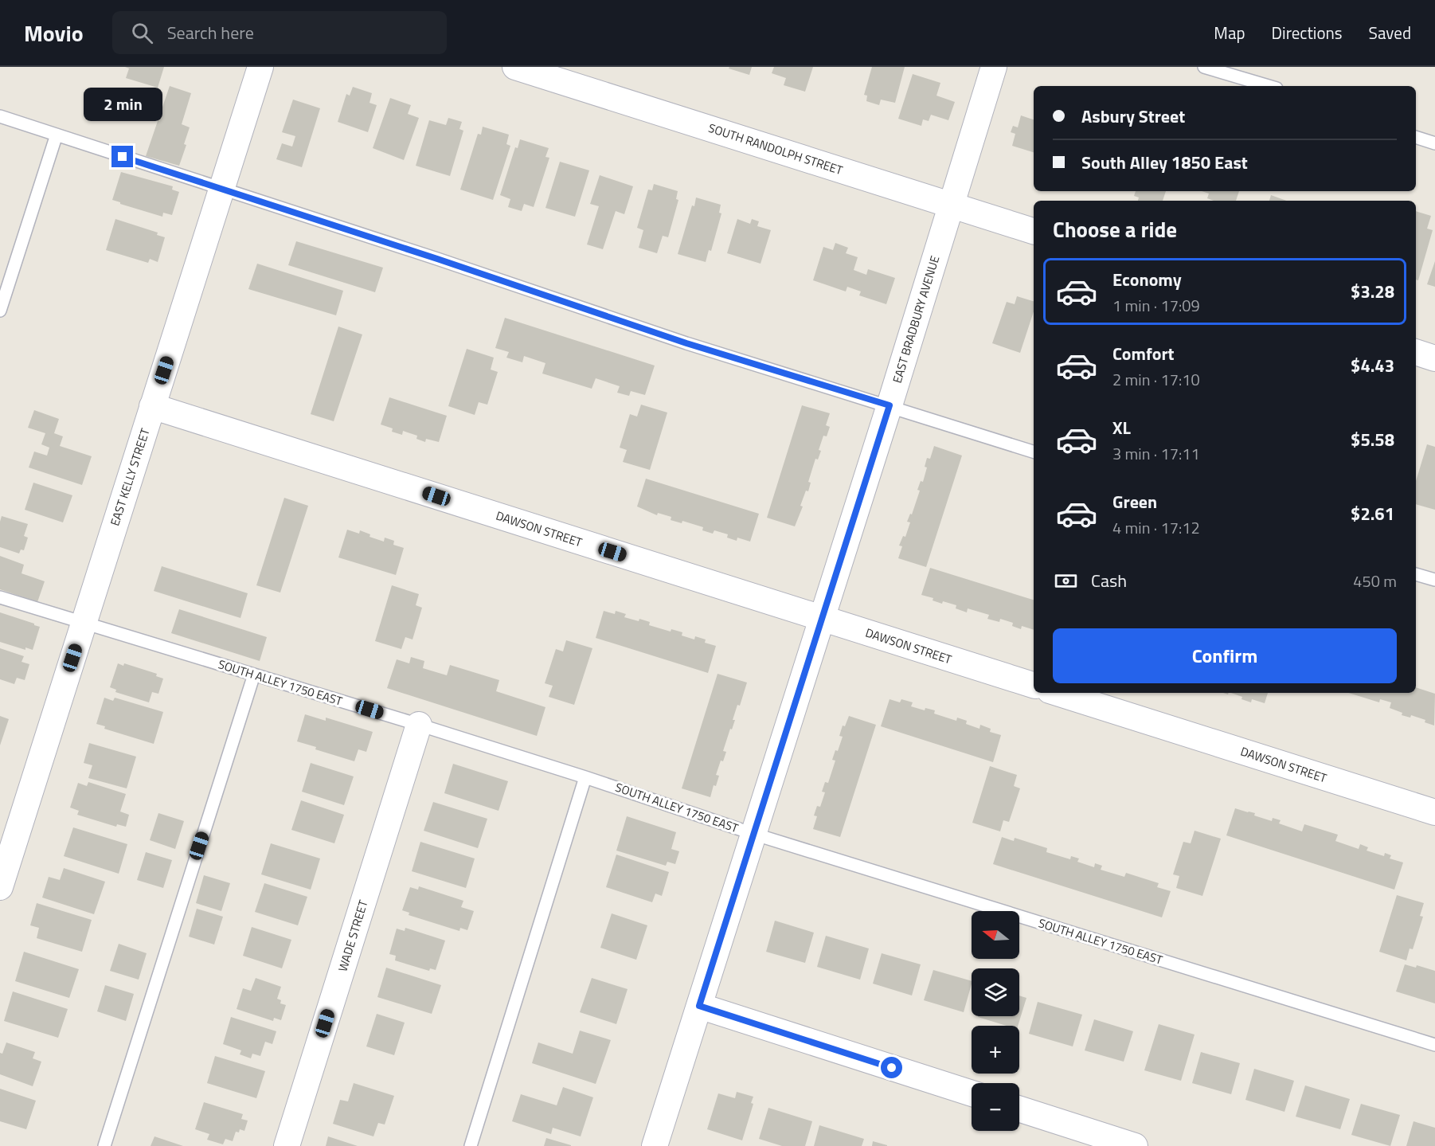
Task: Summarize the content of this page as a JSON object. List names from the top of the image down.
{
  "streets": {
    "street": [
      "SOUTH RANDOLPH STREET",
      "EAST BRADBURY AVENUE",
      "EAST KELLY STREET",
      "DAWSON STREET",
      "WADE STREET"
    ],
    "lane": ["SOUTH ALLEY 1750 EAST"]
  },
  "crossings": [
    ["SOUTH RANDOLPH STREET", "EAST BRADBURY AVENUE"],
    ["EAST BRADBURY AVENUE", "DAWSON STREET"],
    ["EAST BRADBURY AVENUE", "SOUTH ALLEY 1750 EAST"],
    ["EAST KELLY STREET", "DAWSON STREET"],
    ["EAST KELLY STREET", "SOUTH ALLEY 1750 EAST"],
    ["SOUTH ALLEY 1750 EAST", "WADE STREET"]
  ],
  "north": "left",
  "page": {
    "header": "Movio",
    "search": "Search here",
    "nav": ["Map", "Directions", "Saved"],
    "banner": ["Asbury Street", "South Alley 1850 East"],
    "bubble": "2 min",
    "heading": "Choose a ride",
    "list": [
      {
        "name": "Economy",
        "note": "1 min · 17:09",
        "value": "$3.28"
      },
      {
        "name": "Comfort",
        "note": "2 min · 17:10",
        "value": "$4.43"
      },
      {
        "name": "XL",
        "note": "3 min · 17:11",
        "value": "$5.58"
      },
      {
        "name": "Green",
        "note": "4 min · 17:12",
        "value": "$2.61"
      }
    ],
    "pay": ["Cash", "450 m"],
    "buttons": "Confirm",
    "map_buttons": ["+", "−"]
  }
}
